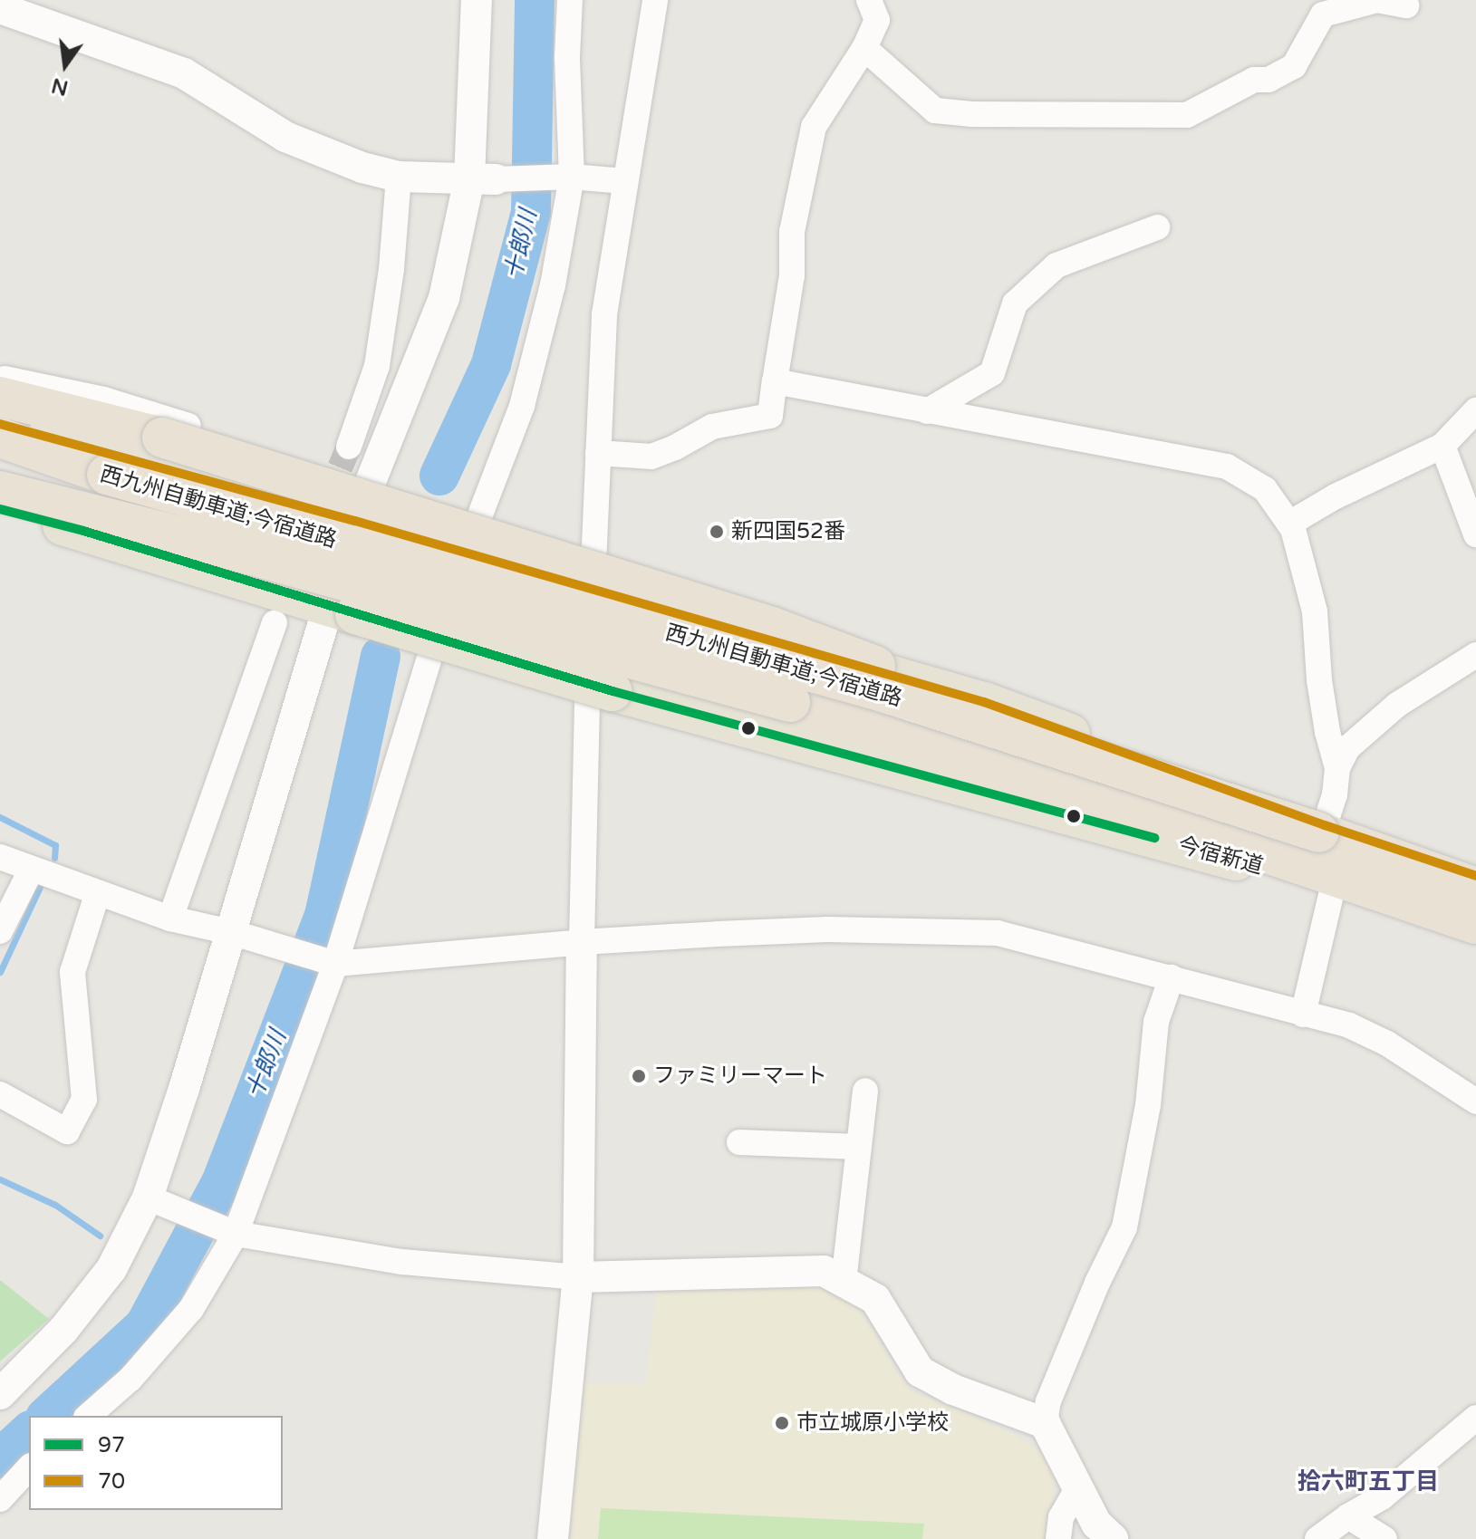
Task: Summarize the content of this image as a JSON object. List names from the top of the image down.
{
  "streets": {
    "highway": ["西九州自動車道;今宿道路", "今宿新道"]
  },
  "districts": ["拾六町五丁目"],
  "water": ["十郎川"],
  "places": ["新四国52番", "ファミリーマート", "市立城原小学校"],
  "lines": ["transit line 70", "transit line 97"],
  "legend": ["97", "70"],
  "north": "bottom"
}
